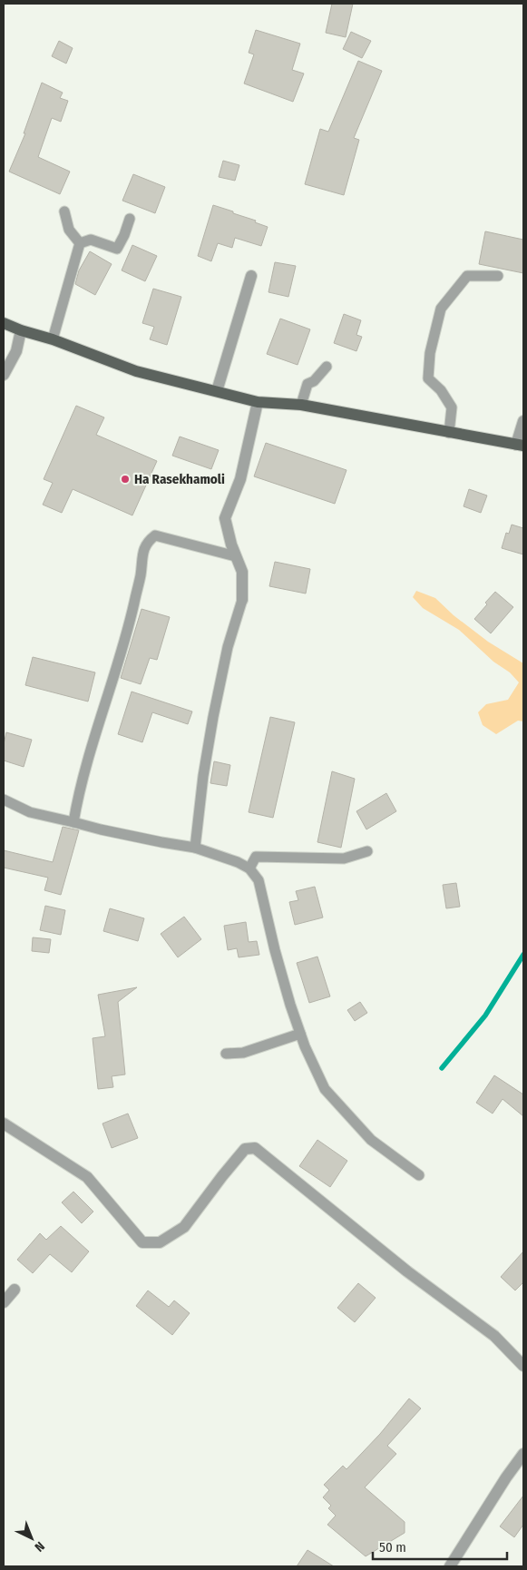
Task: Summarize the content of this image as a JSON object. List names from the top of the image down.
{
  "places": ["Ha Rasekhamoli"],
  "scale_bar": "50 m",
  "north": "bottom right"
}
